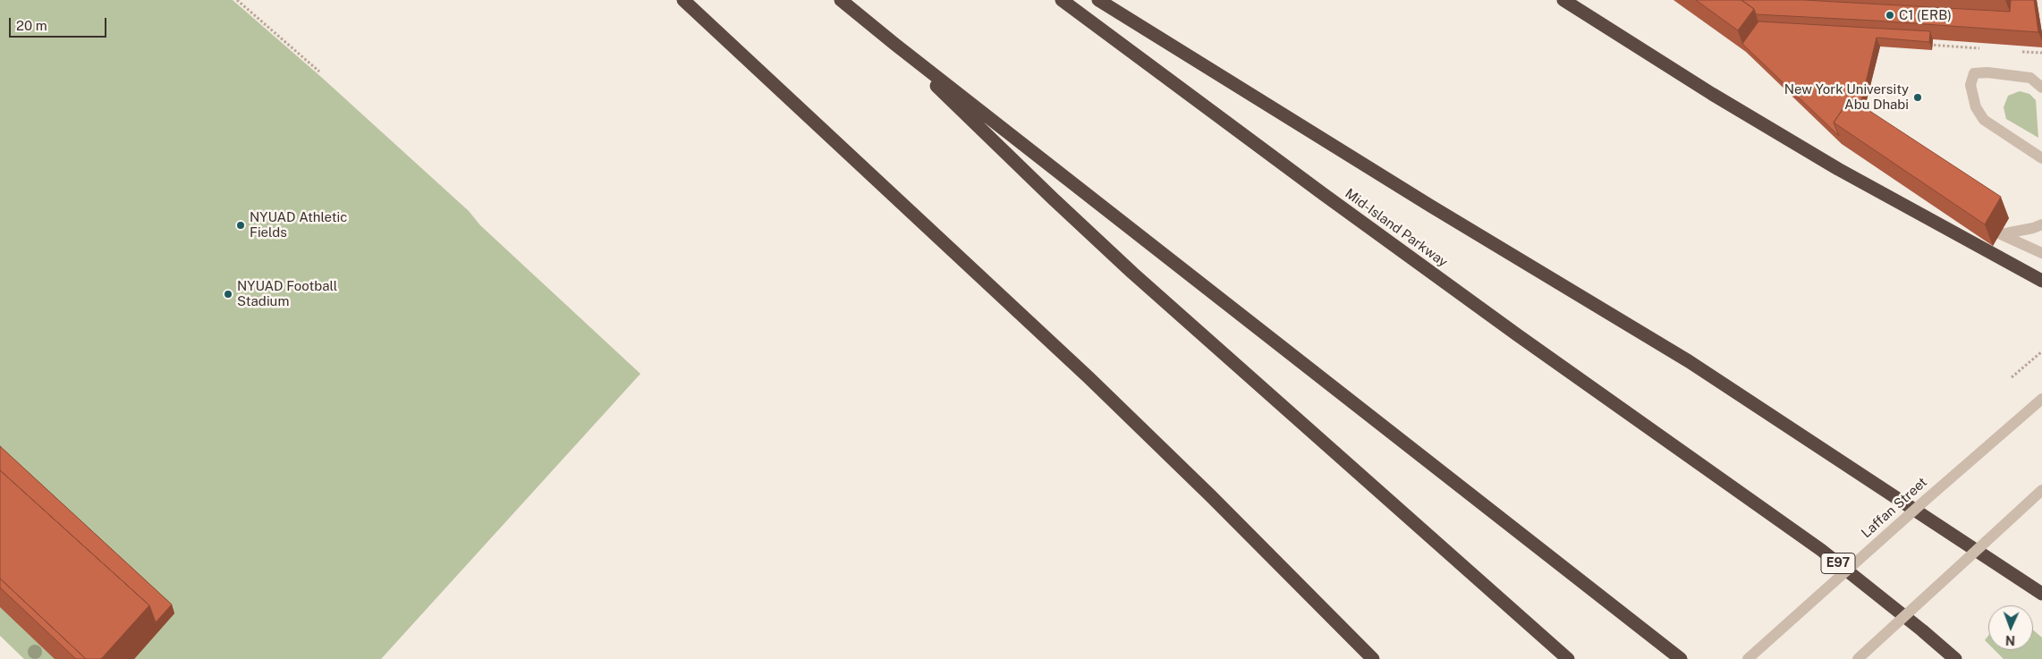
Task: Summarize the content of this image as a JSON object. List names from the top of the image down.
{
  "streets": {
    "highway": ["Mid-Island Parkway", "E97"],
    "street": ["Laffan Street"]
  },
  "places": [
    "C1 (ERB)",
    "New York University Abu Dhabi",
    "NYUAD Athletic Fields",
    "NYUAD Football Stadium"
  ],
  "scale_bar": "20 m",
  "north": "bottom"
}
